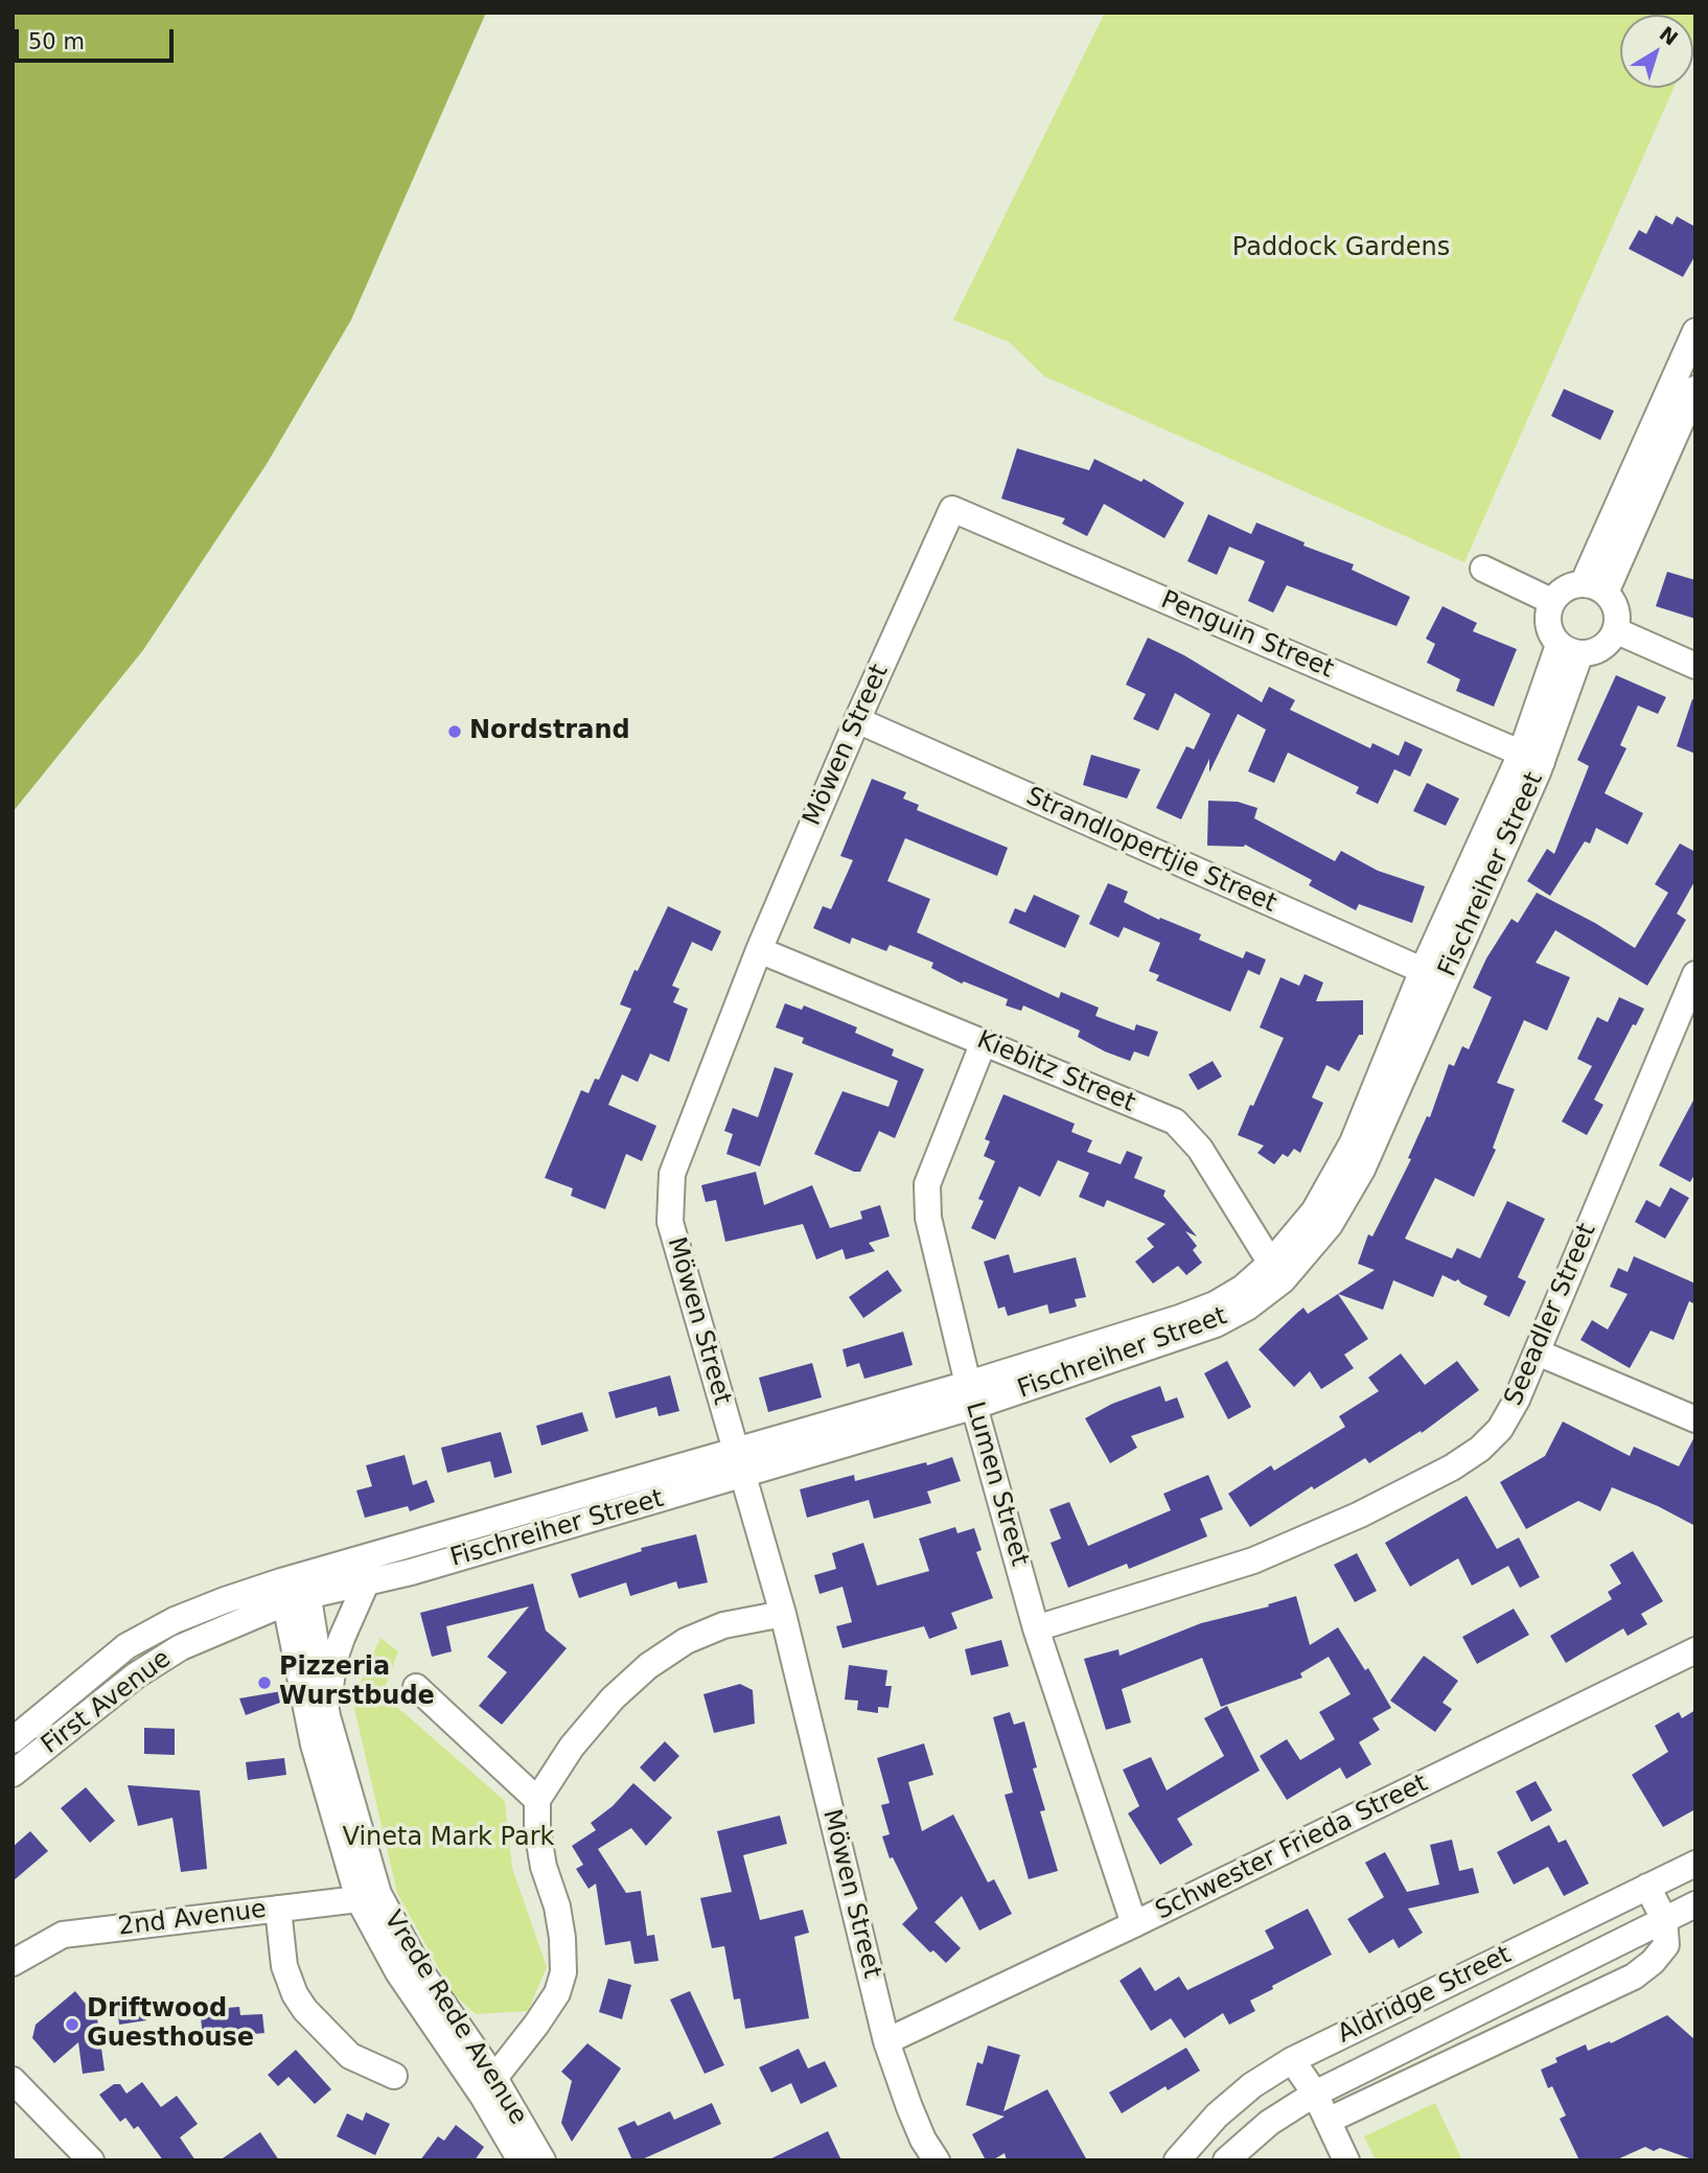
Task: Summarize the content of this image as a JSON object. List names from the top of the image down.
{
  "streets": {
    "street": [
      "Penguin Street",
      "Möwen Street",
      "Strandlopertjie Street",
      "Fischreiher Street",
      "Kiebitz Street",
      "Seeadler Street",
      "Lumen Street",
      "First Avenue",
      "Schwester Frieda Street",
      "2nd Avenue",
      "Aldridge Street",
      "Vrede Rede Avenue"
    ]
  },
  "crossings": [
    ["Penguin Street", "Möwen Street"],
    ["Penguin Street", "Fischreiher Street"],
    ["Möwen Street", "Strandlopertjie Street"],
    ["Möwen Street", "Fischreiher Street"],
    ["Möwen Street", "Kiebitz Street"],
    ["Möwen Street", "Schwester Frieda Street"],
    ["Strandlopertjie Street", "Fischreiher Street"],
    ["Fischreiher Street", "Kiebitz Street"],
    ["Fischreiher Street", "Lumen Street"],
    ["Fischreiher Street", "First Avenue"],
    ["Fischreiher Street", "Vrede Rede Avenue"],
    ["Kiebitz Street", "Lumen Street"],
    ["Seeadler Street", "Lumen Street"],
    ["Lumen Street", "Schwester Frieda Street"],
    ["First Avenue", "Vrede Rede Avenue"],
    ["2nd Avenue", "Vrede Rede Avenue"]
  ],
  "parks": ["Paddock Gardens", "Vineta Mark Park"],
  "places": ["Nordstrand", "Pizzeria Wurstbude", "Driftwood Guesthouse"],
  "scale_bar": "50 m",
  "north": "top right"
}
